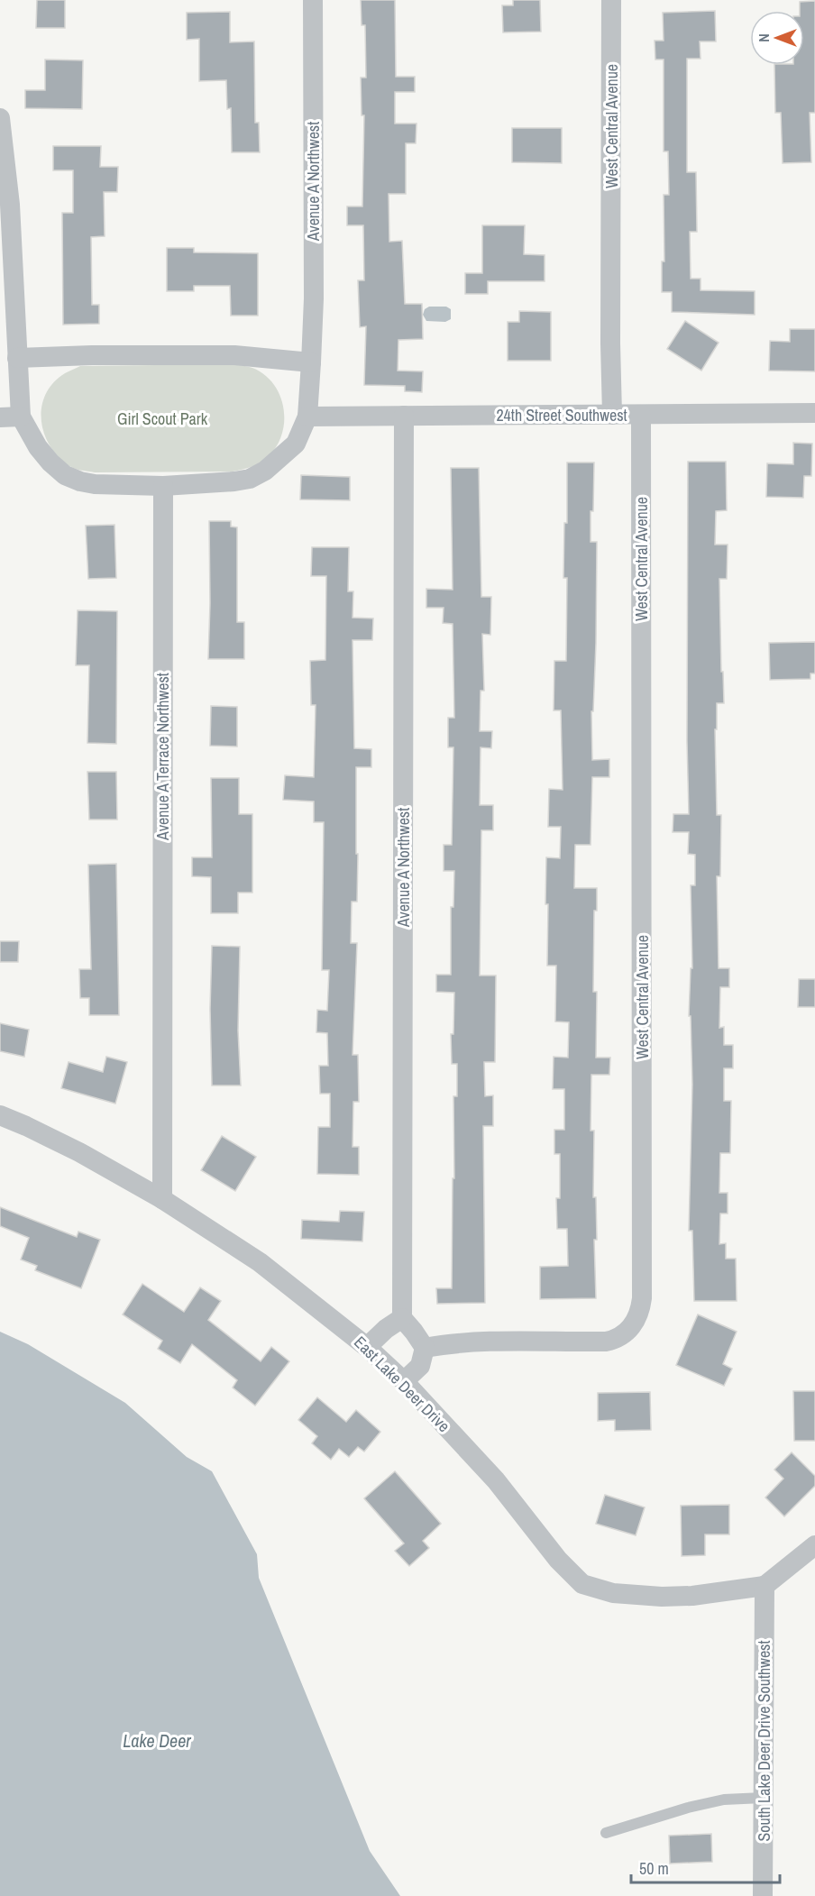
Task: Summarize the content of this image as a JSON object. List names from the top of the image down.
{
  "streets": {
    "street": [
      "West Central Avenue",
      "Avenue A Northwest",
      "24th Street Southwest",
      "Avenue A Terrace Northwest",
      "East Lake Deer Drive",
      "South Lake Deer Drive Southwest"
    ]
  },
  "crossings": [
    ["West Central Avenue", "24th Street Southwest"],
    ["Avenue A Northwest", "24th Street Southwest"],
    ["Avenue A Northwest", "Avenue A Terrace Northwest"],
    ["Avenue A Terrace Northwest", "East Lake Deer Drive"],
    ["East Lake Deer Drive", "South Lake Deer Drive Southwest"]
  ],
  "water": ["Lake Deer"],
  "parks": ["Girl Scout Park"],
  "scale_bar": "50 m",
  "north": "left"
}
